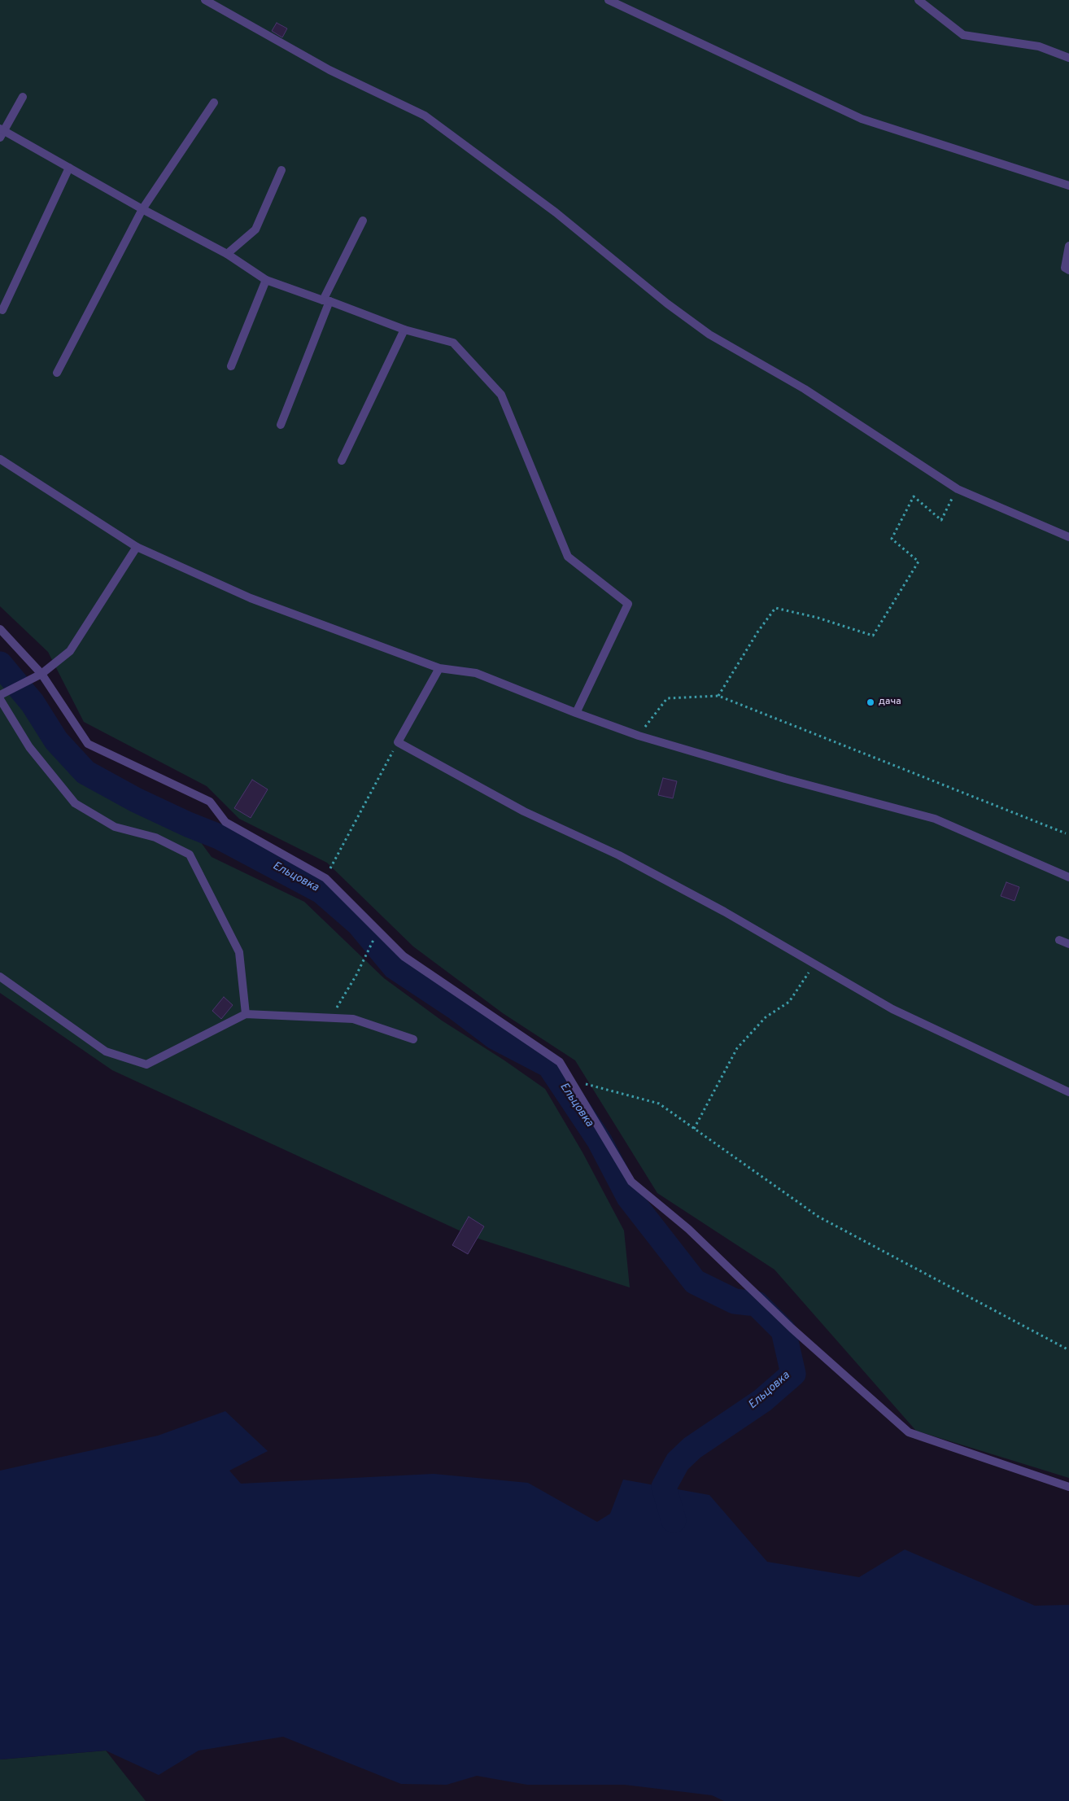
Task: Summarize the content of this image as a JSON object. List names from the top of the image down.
{
  "water": ["Ельцовка"],
  "places": ["дача"]
}
